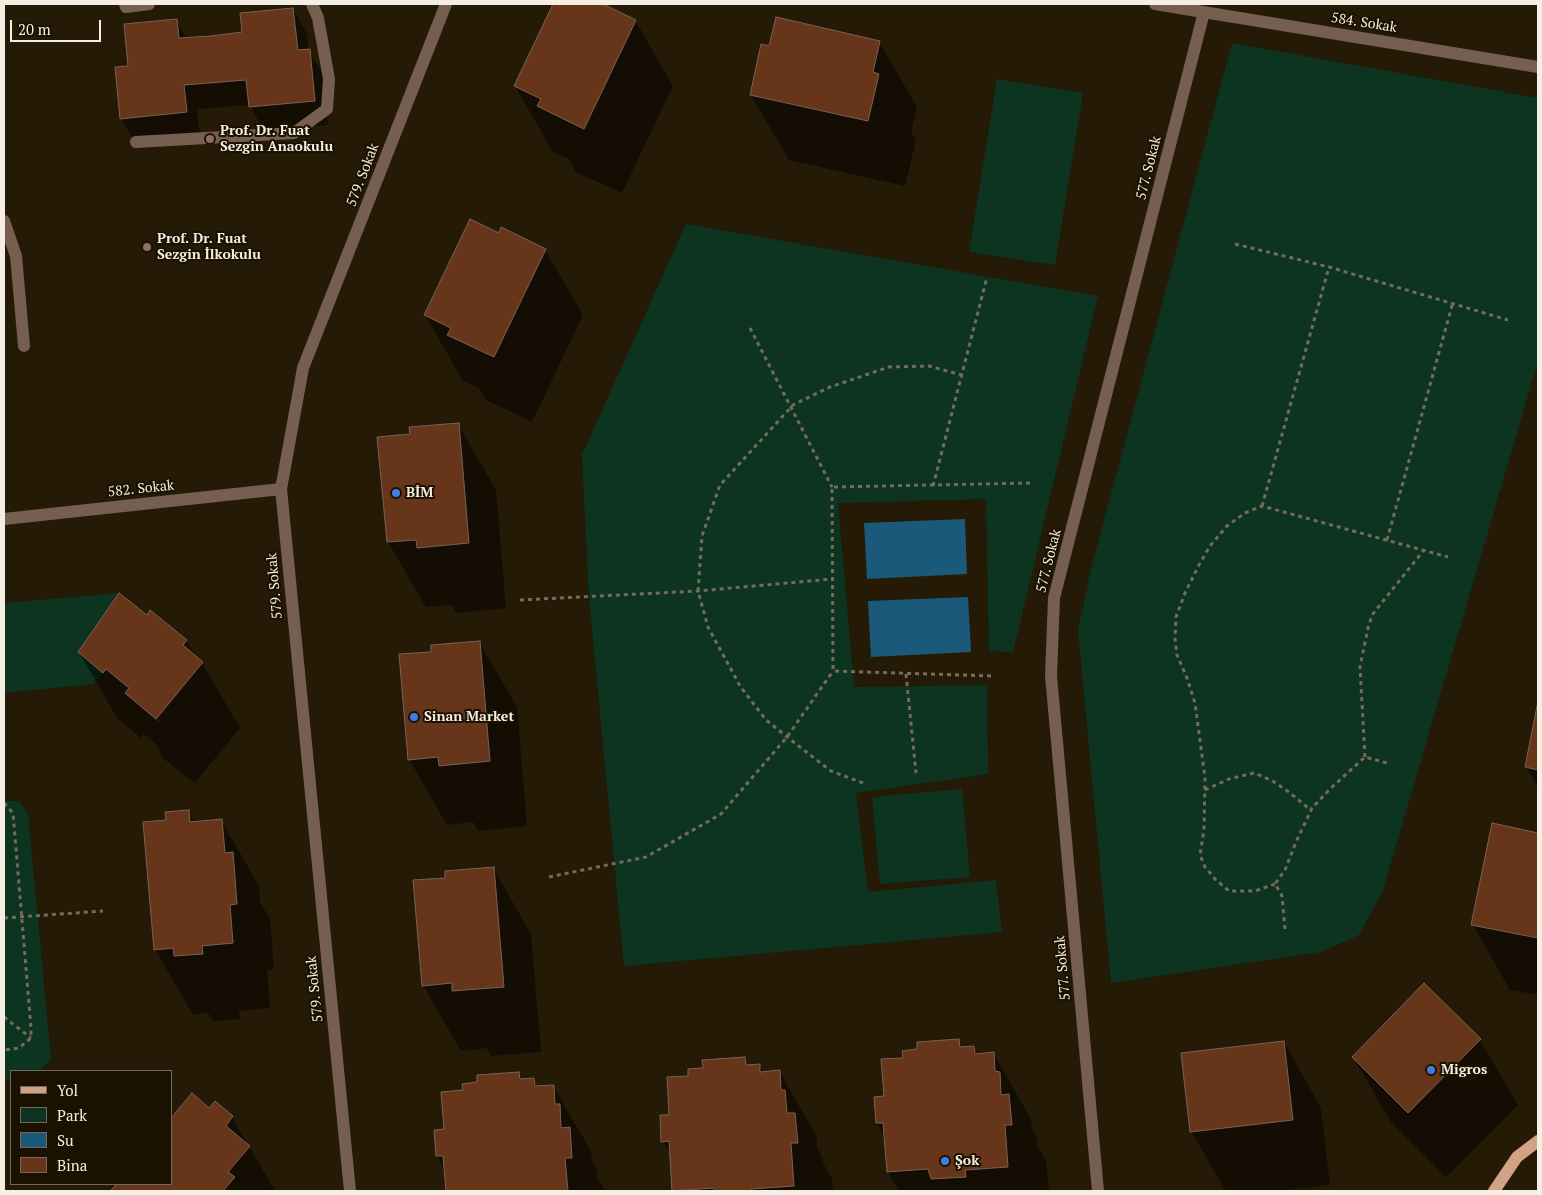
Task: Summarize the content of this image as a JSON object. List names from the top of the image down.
{
  "streets": {
    "street": [
      "584. Sokak",
      "577. Sokak",
      "579. Sokak",
      "582. Sokak"
    ]
  },
  "crossings": [
    ["584. Sokak", "577. Sokak"],
    ["579. Sokak", "582. Sokak"]
  ],
  "places": [
    "Prof. Dr. Fuat Sezgin Anaokulu",
    "Prof. Dr. Fuat Sezgin İlkokulu",
    "BİM",
    "Sinan Market",
    "Migros",
    "Şok"
  ],
  "legend": [
    "Yol",
    "Park",
    "Su",
    "Bina"
  ],
  "scale_bar": "20 m"
}
